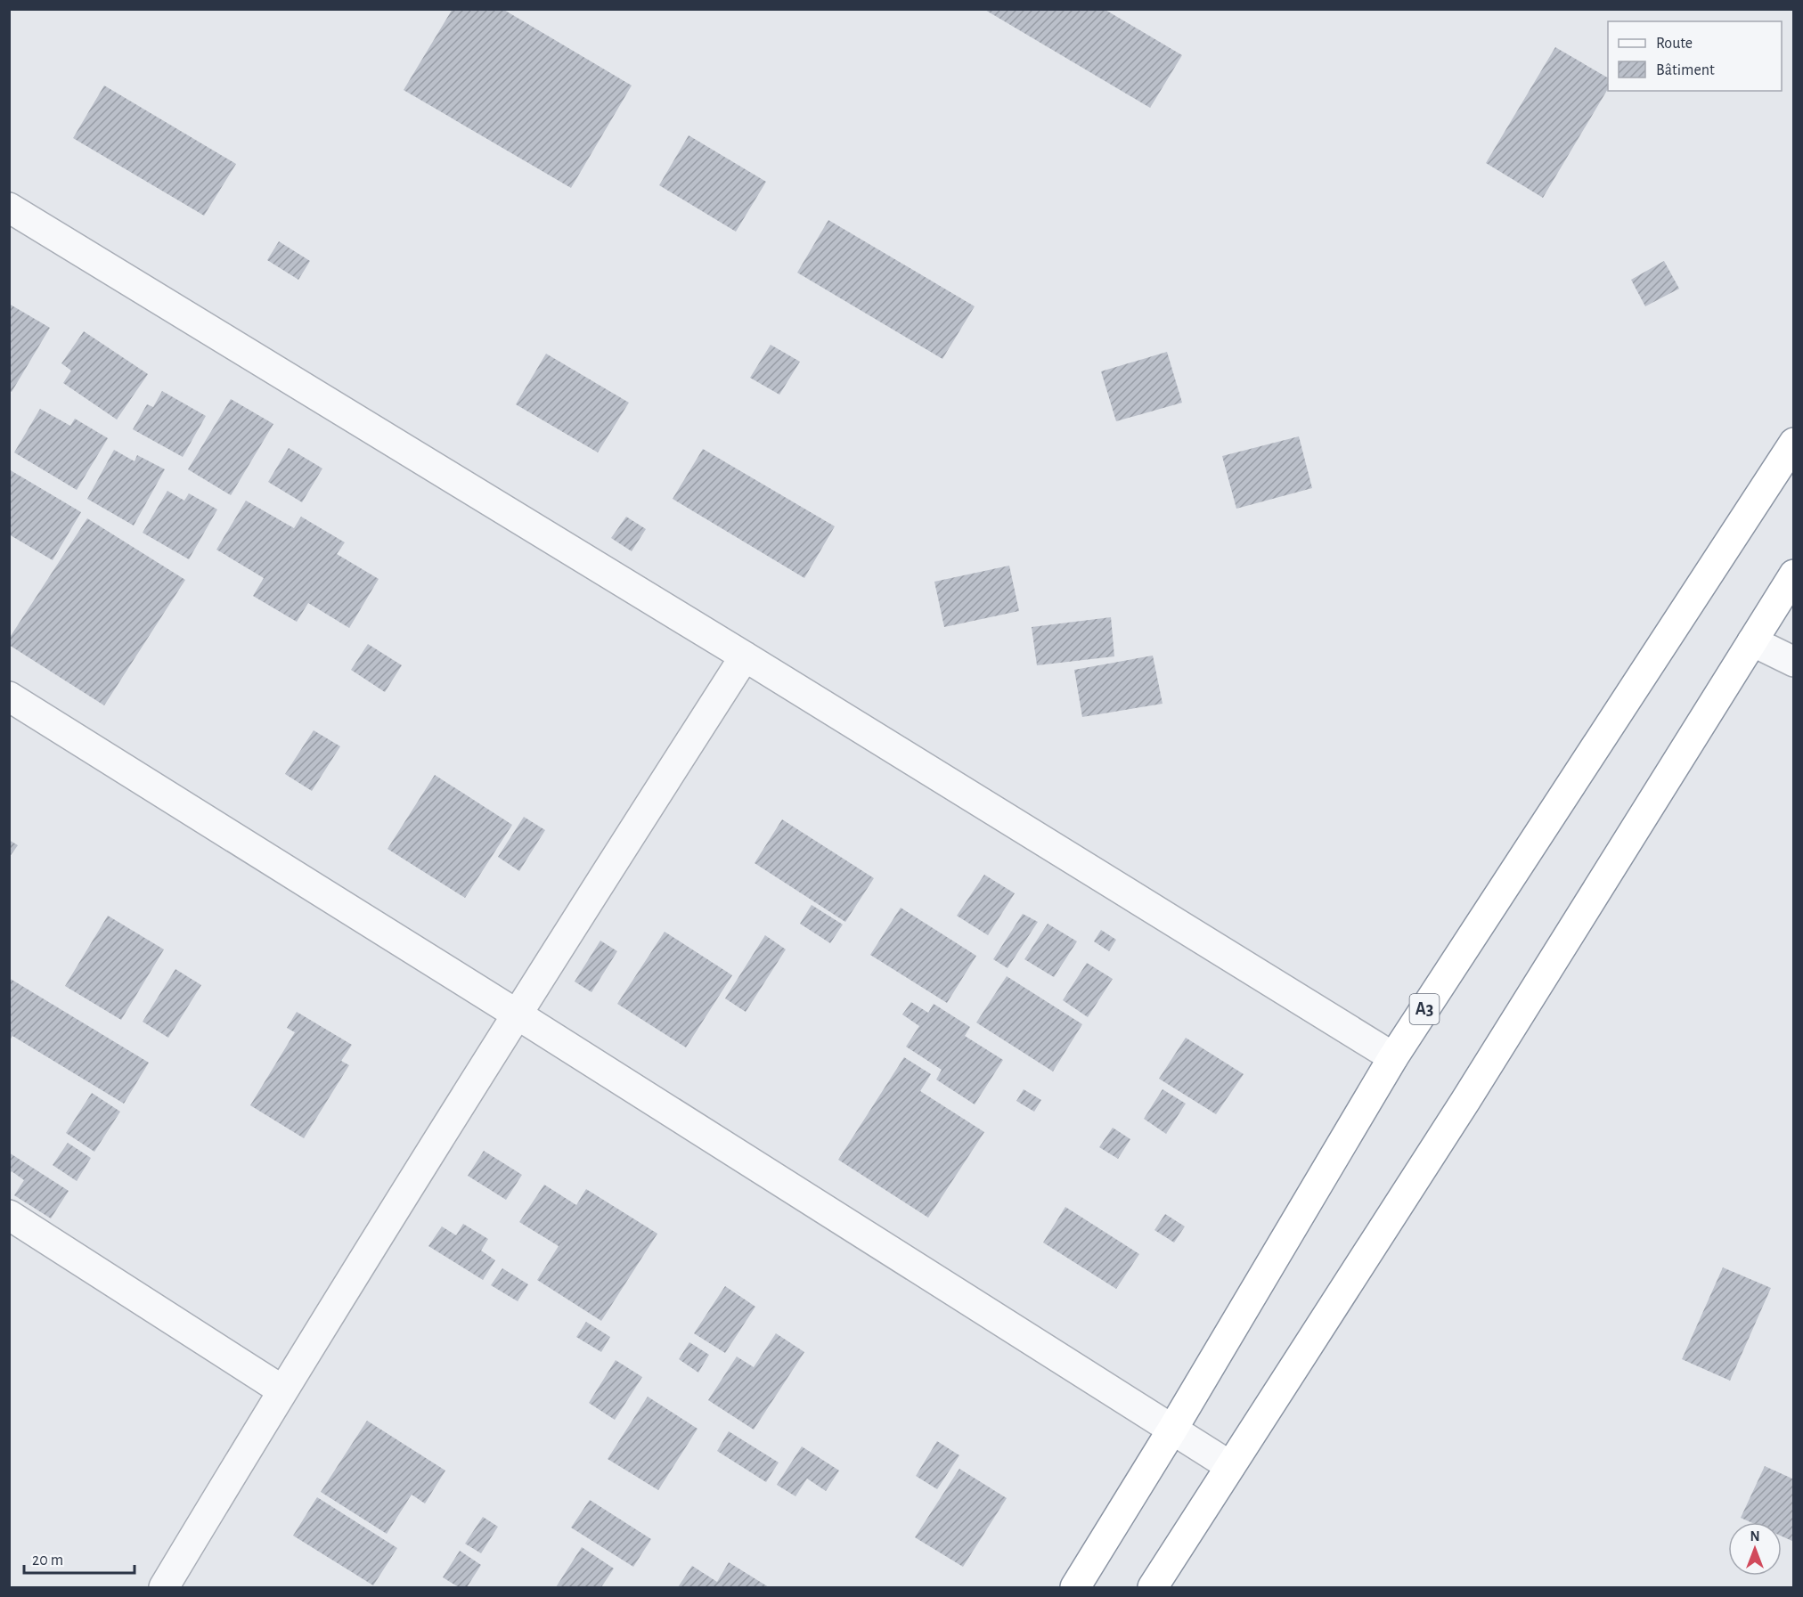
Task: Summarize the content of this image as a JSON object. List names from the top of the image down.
{
  "streets": {
    "highway": ["A3"]
  },
  "legend": ["Route", "Bâtiment"],
  "scale_bar": "20 m",
  "north": "top"
}
